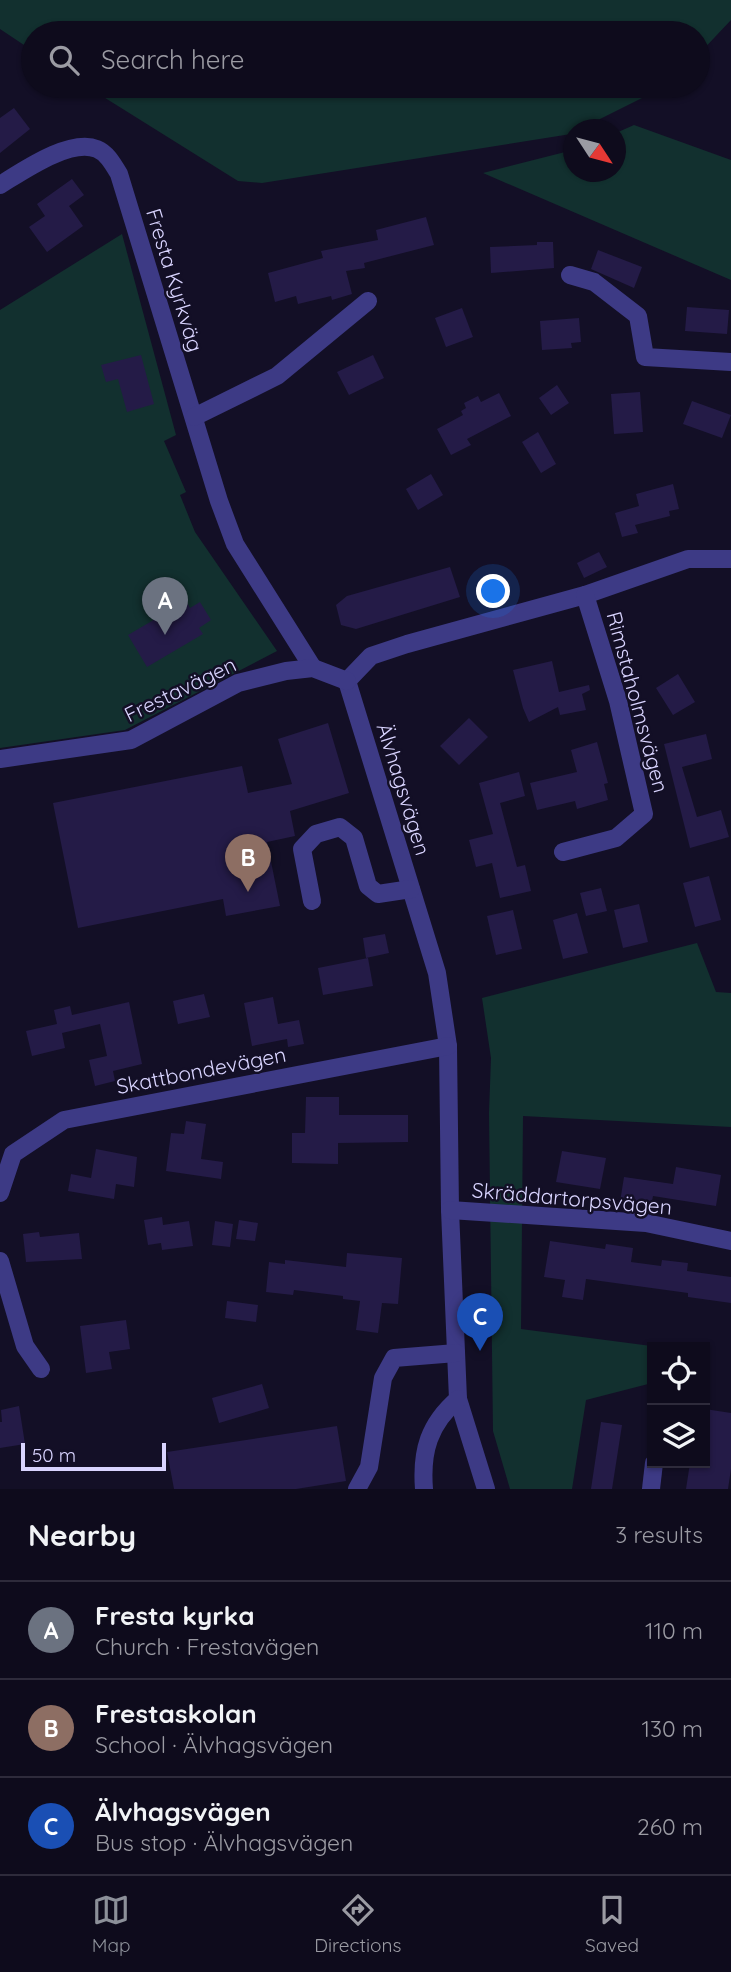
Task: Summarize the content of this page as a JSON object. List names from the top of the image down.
{
  "streets": {
    "street": [
      "Fresta Kyrkväg",
      "Frestavägen",
      "Rimstaholmsvägen",
      "Älvhagsvägen",
      "Skattbondevägen",
      "Skräddartorpsvägen"
    ]
  },
  "crossings": [
    ["Fresta Kyrkväg", "Frestavägen"],
    ["Frestavägen", "Älvhagsvägen"],
    ["Älvhagsvägen", "Skattbondevägen"],
    ["Älvhagsvägen", "Skräddartorpsvägen"]
  ],
  "scale_bar": "50 m",
  "north": "bottom right",
  "page": {
    "search": "Search here",
    "pins": ["A", "B", "C"],
    "scale": "50 m",
    "heading": ["Nearby", "3 results"],
    "list": [
      {
        "mark": "A",
        "name": "Fresta kyrka",
        "note": "Church · Frestavägen",
        "value": "110 m"
      },
      {
        "mark": "B",
        "name": "Frestaskolan",
        "note": "School · Älvhagsvägen",
        "value": "130 m"
      },
      {
        "mark": "C",
        "name": "Älvhagsvägen",
        "note": "Bus stop · Älvhagsvägen",
        "value": "260 m"
      }
    ],
    "nav": ["Map", "Directions", "Saved"]
  }
}
